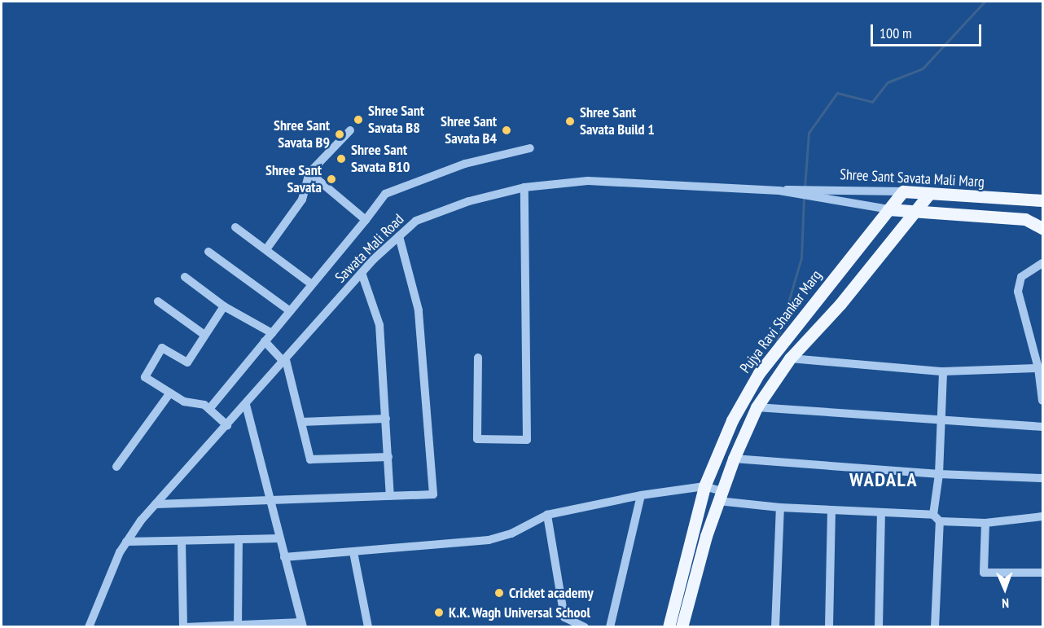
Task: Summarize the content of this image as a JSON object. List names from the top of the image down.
{
  "streets": {
    "main road": ["Shree Sant Savata Mali Marg", "Pujya Ravi Shankar Marg"],
    "street": ["Sawata Mali Road"]
  },
  "crossings": [
    ["Shree Sant Savata Mali Marg", "Sawata Mali Road"],
    ["Shree Sant Savata Mali Marg", "Pujya Ravi Shankar Marg"],
    ["Sawata Mali Road", "Pujya Ravi Shankar Marg"]
  ],
  "districts": ["WADALA"],
  "places": [
    "Shree Sant Savata B8",
    "Shree Sant Savata Build 1",
    "Shree Sant Savata B4",
    "Shree Sant Savata B9",
    "Shree Sant Savata B10",
    "Shree Sant Savata",
    "Cricket academy",
    "K.K. Wagh Universal School"
  ],
  "scale_bar": "100 m",
  "north": "bottom"
}
